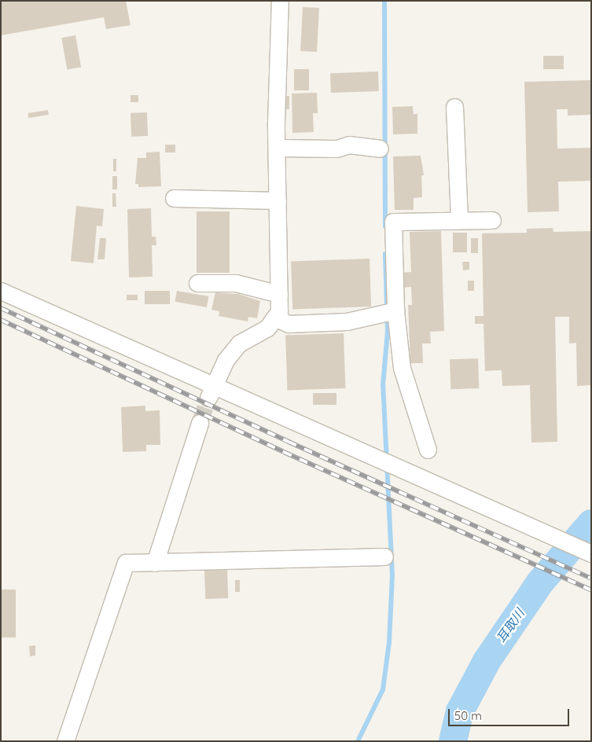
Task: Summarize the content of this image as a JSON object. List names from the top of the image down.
{
  "water": ["耳取川"],
  "scale_bar": "50 m"
}
